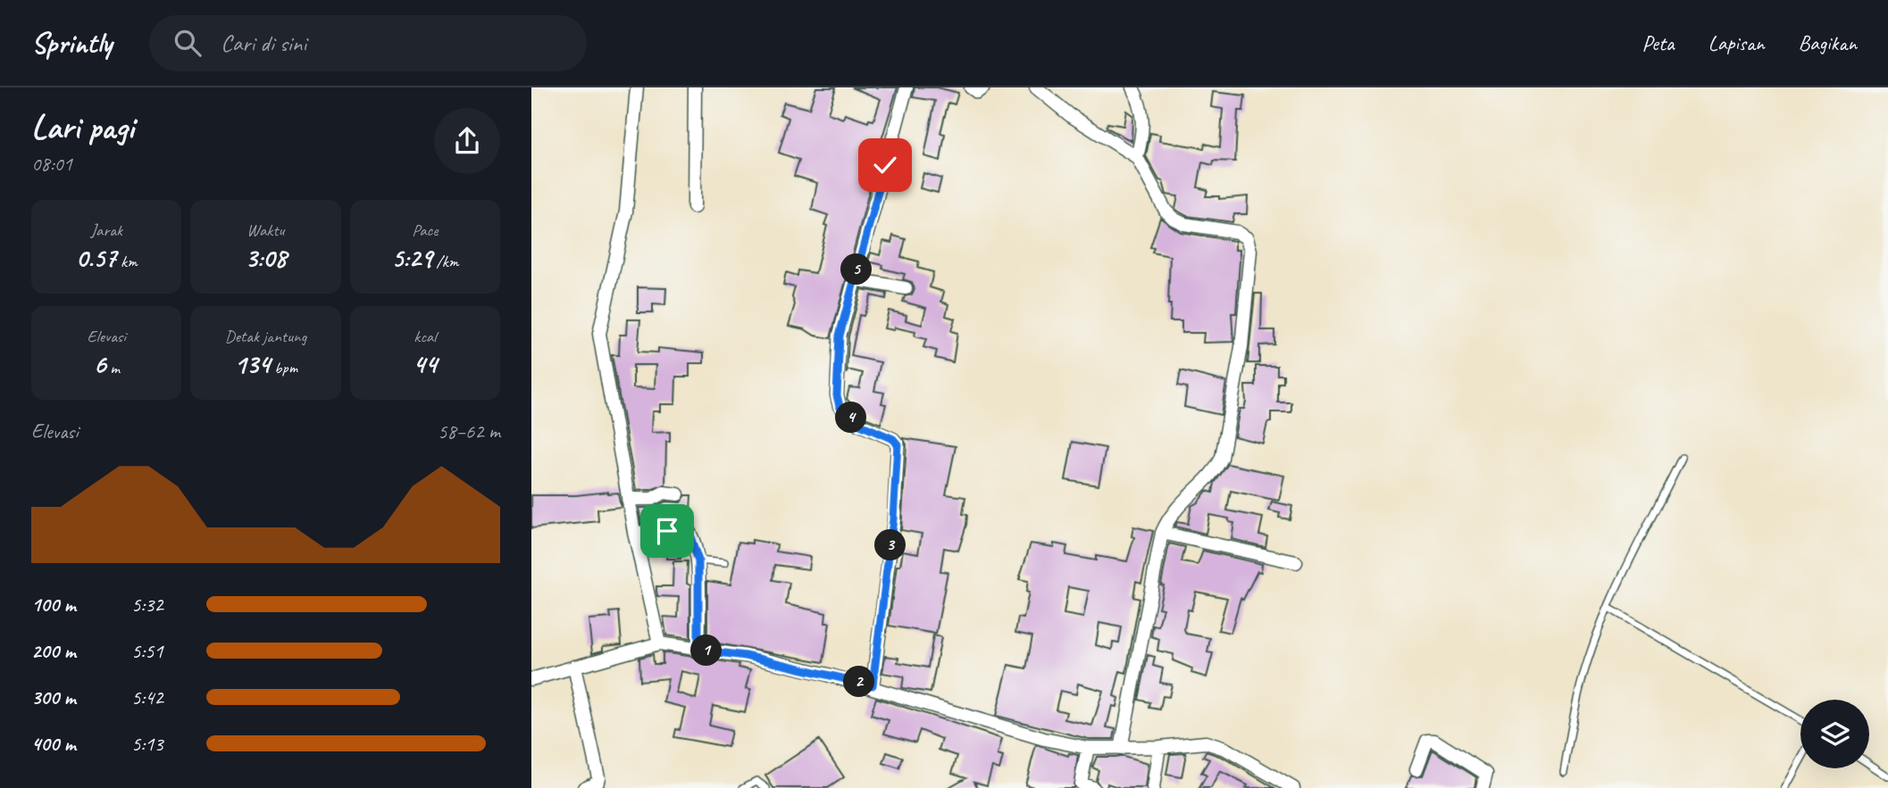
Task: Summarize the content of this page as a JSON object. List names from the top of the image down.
{
  "page": {
    "header": "Sprintly",
    "search": "Cari di sini",
    "nav": ["Peta", "Lapisan", "Bagikan"],
    "heading": ["Lari pagi", "08:01"],
    "stats": [
      ["Jarak", "0.57 km"],
      ["Waktu", "3:08"],
      ["Pace", "5:29 /km"],
      ["Elevasi", "6 m"],
      ["Detak jantung", "134 bpm"],
      ["kcal", "44"]
    ],
    "pins": [
      "5",
      "4",
      "3",
      "1",
      "2"
    ],
    "chart": ["Elevasi", "58–62 m"],
    "list": [
      {
        "name": "100 m",
        "note": "5:32"
      },
      {
        "name": "200 m",
        "note": "5:51"
      },
      {
        "name": "300 m",
        "note": "5:42"
      },
      {
        "name": "400 m",
        "note": "5:13"
      }
    ]
  }
}
